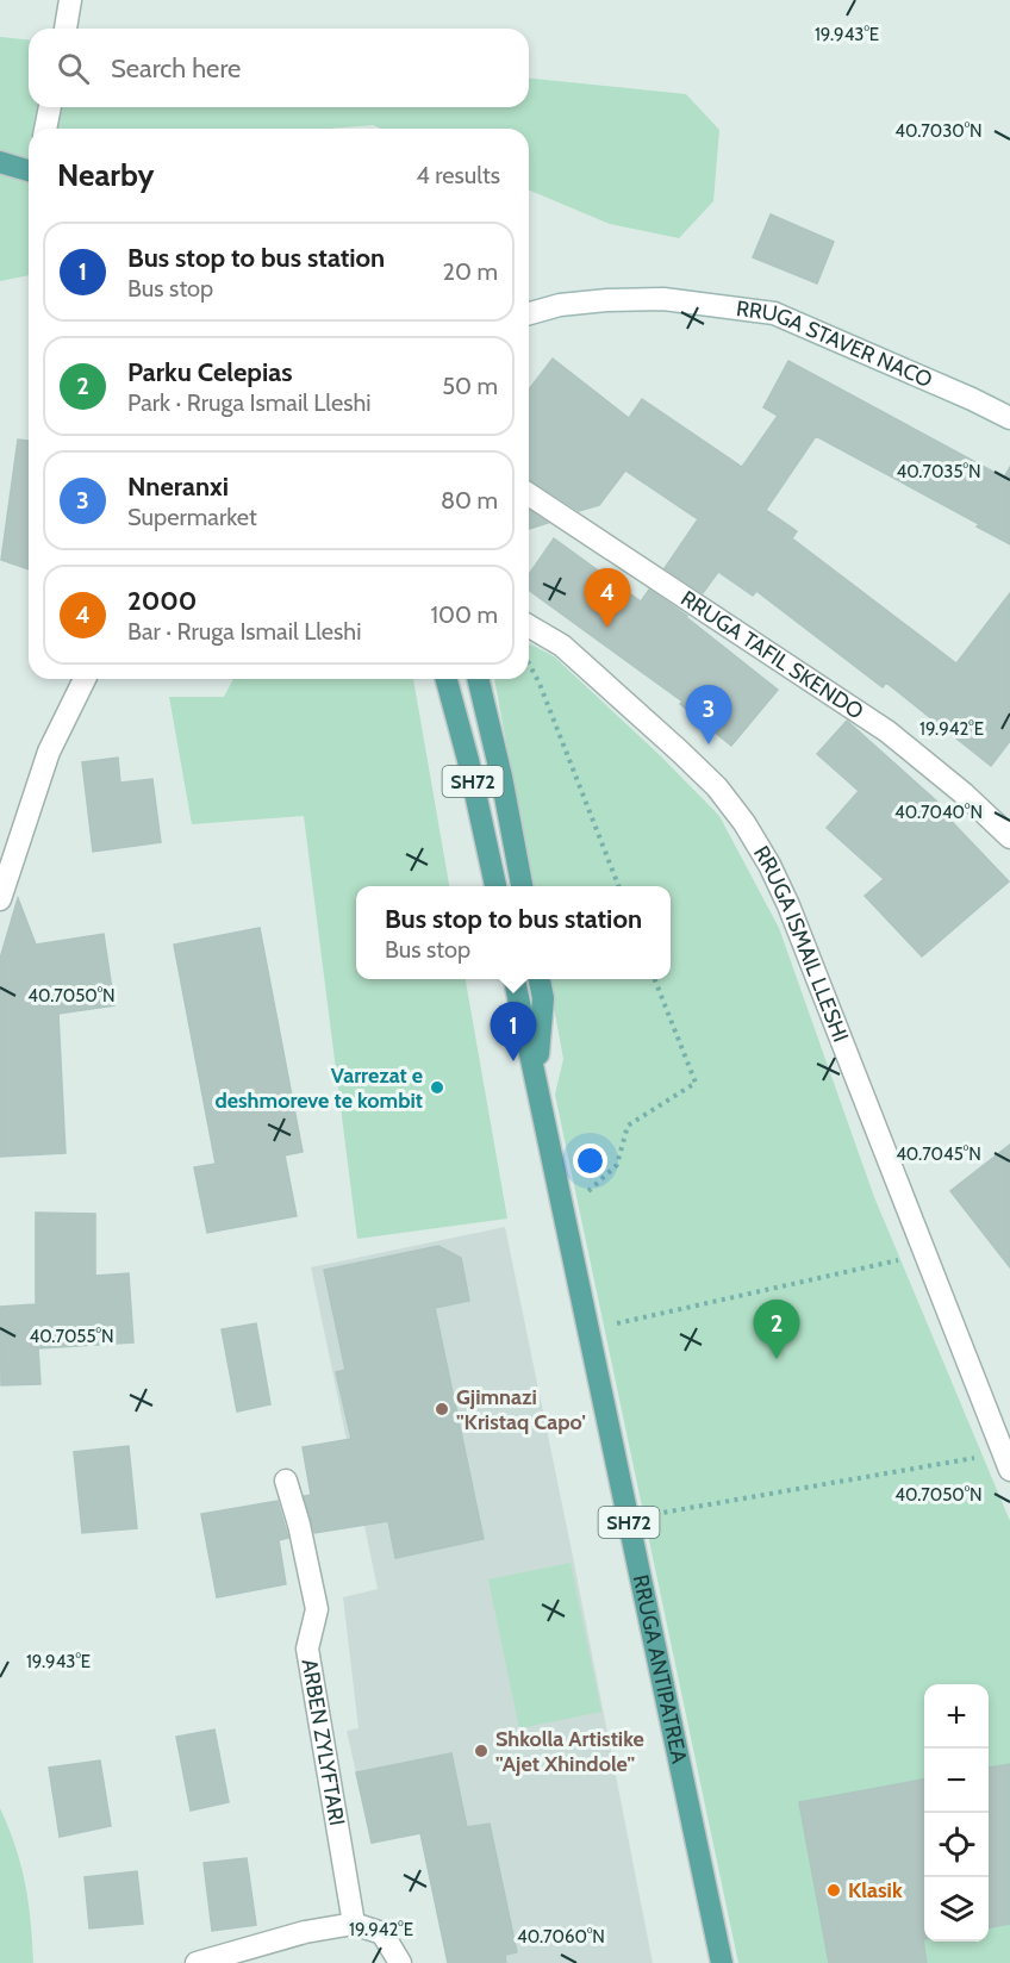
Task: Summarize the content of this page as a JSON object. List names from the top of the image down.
{
  "streets": {
    "main road": ["SH72", "RRUGA ANTIPATREA"],
    "street": [
      "RRUGA STAVER NACO",
      "RRUGA TAFIL SKENDO",
      "RRUGA ISMAIL LLESHI",
      "ARBEN ZYLYFTARI"
    ]
  },
  "places": [
    "Varrezat e deshmoreve te kombit",
    "Gjimnazi ''Kristaq Capo'",
    "Shkolla Artistike ''Ajet Xhindole''",
    "Klasik"
  ],
  "page": {
    "search": "Search here",
    "heading": ["Nearby", "4 results"],
    "list": [
      {
        "mark": "1",
        "name": "Bus stop to bus station",
        "note": "Bus stop",
        "value": "20 m"
      },
      {
        "mark": "2",
        "name": "Parku Celepias",
        "note": "Park · Rruga Ismail Lleshi",
        "value": "50 m"
      },
      {
        "mark": "3",
        "name": "Nneranxi",
        "note": "Supermarket",
        "value": "80 m"
      },
      {
        "mark": "4",
        "name": "2000",
        "note": "Bar · Rruga Ismail Lleshi",
        "value": "100 m"
      }
    ],
    "pins": [
      "4",
      "3",
      "1",
      "2"
    ],
    "popup": ["Bus stop to bus station", "Bus stop"],
    "map_buttons": ["+", "−"]
  },
  "coordinates": [
    "19.943°E",
    "40.7030°N",
    "40.7035°N",
    "19.942°E",
    "40.7040°N",
    "40.7050°N",
    "40.7045°N",
    "40.7055°N",
    "40.7060°N"
  ]
}
